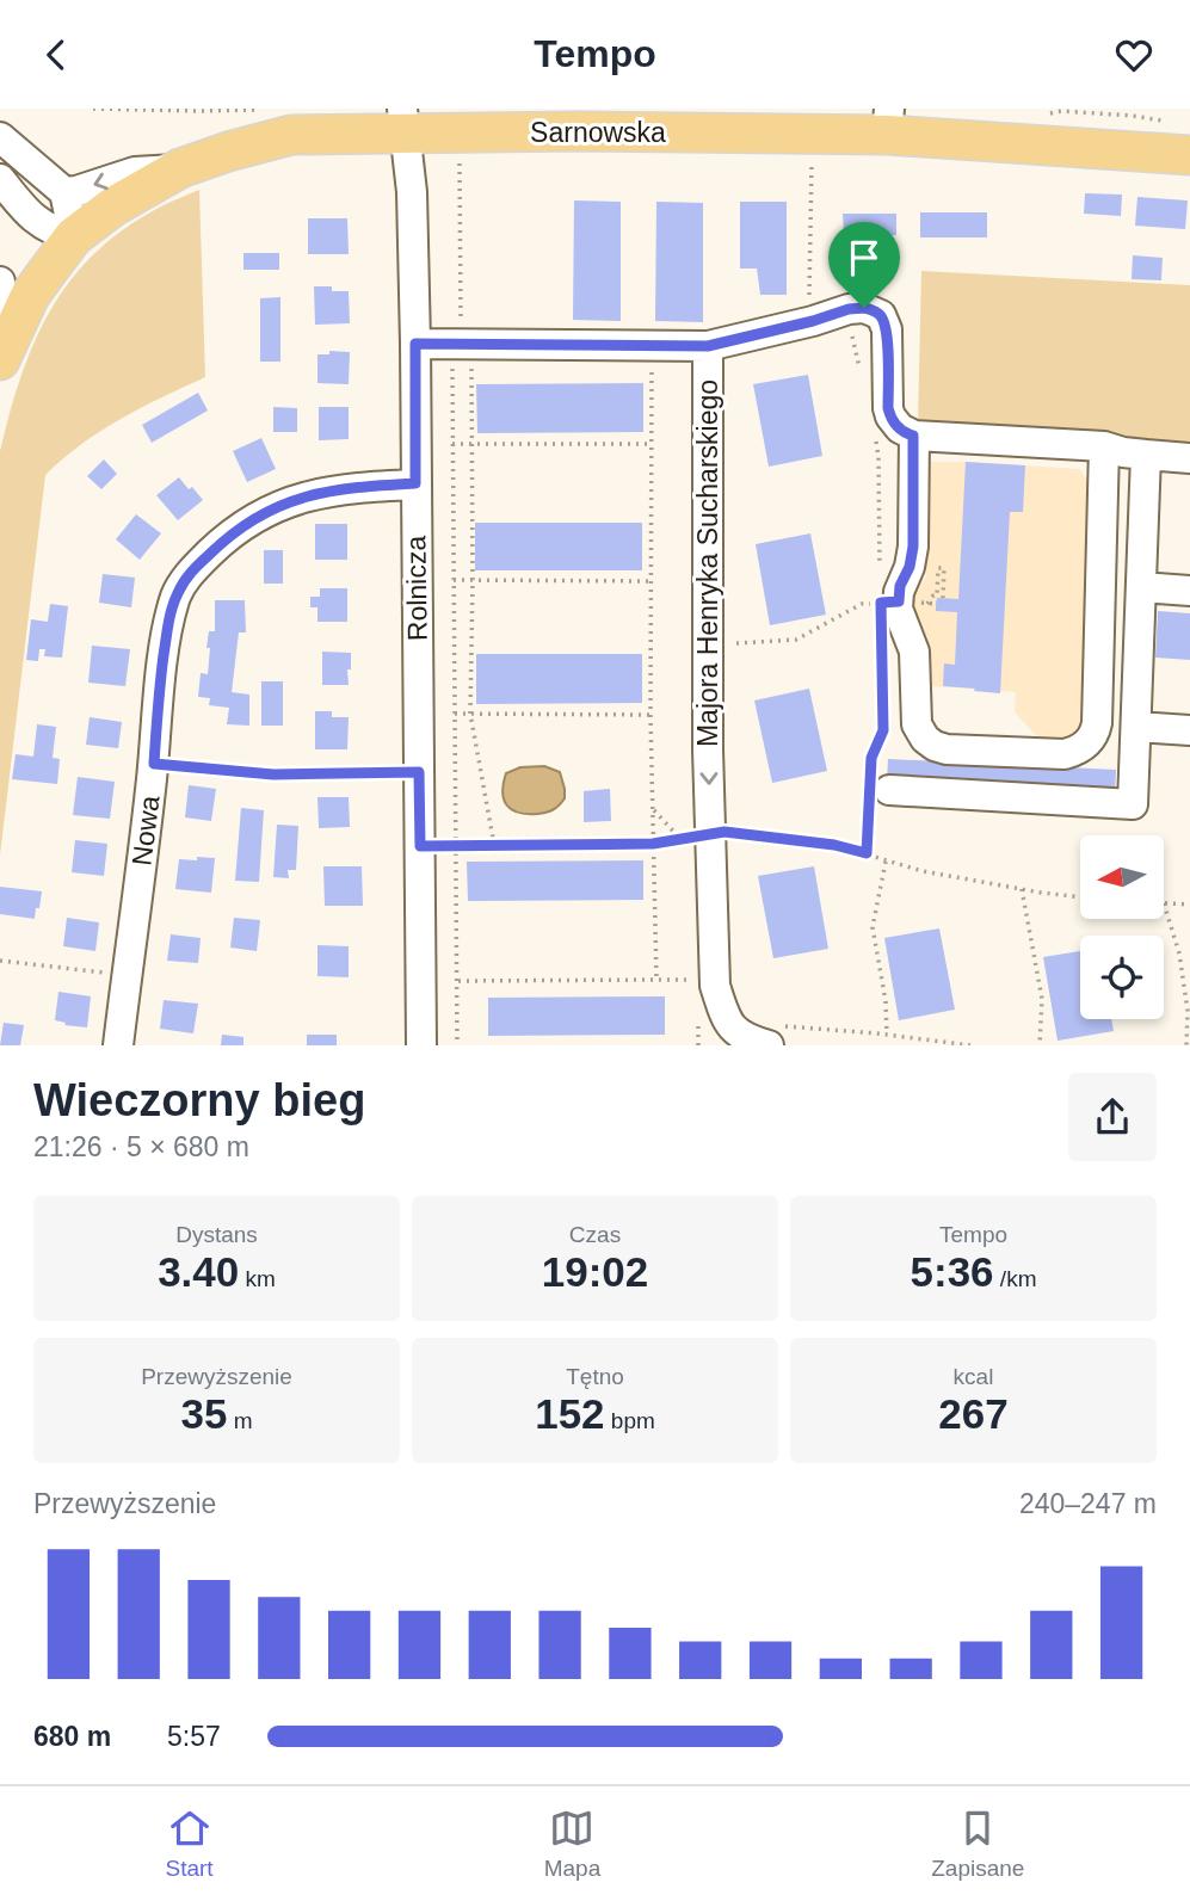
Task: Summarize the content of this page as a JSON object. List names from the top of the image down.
{
  "streets": {
    "main road": ["Sarnowska"],
    "street": ["Majora Henryka Sucharskiego", "Rolnicza", "Nowa"]
  },
  "crossings": [
    ["Sarnowska", "Rolnicza"],
    ["Majora Henryka Sucharskiego", "Rolnicza"],
    ["Rolnicza", "Nowa"]
  ],
  "north": "left",
  "page": {
    "header": "Tempo",
    "heading": ["Wieczorny bieg", "21:26 · 5 × 680 m"],
    "stats": [
      ["Dystans", "3.40 km"],
      ["Czas", "19:02"],
      ["Tempo", "5:36 /km"],
      ["Przewyższenie", "35 m"],
      ["Tętno", "152 bpm"],
      ["kcal", "267"]
    ],
    "chart": ["Przewyższenie", "240–247 m"],
    "list": [
      {
        "name": "680 m",
        "note": "5:57"
      }
    ],
    "tabs": ["Start", "Mapa", "Zapisane"]
  }
}
